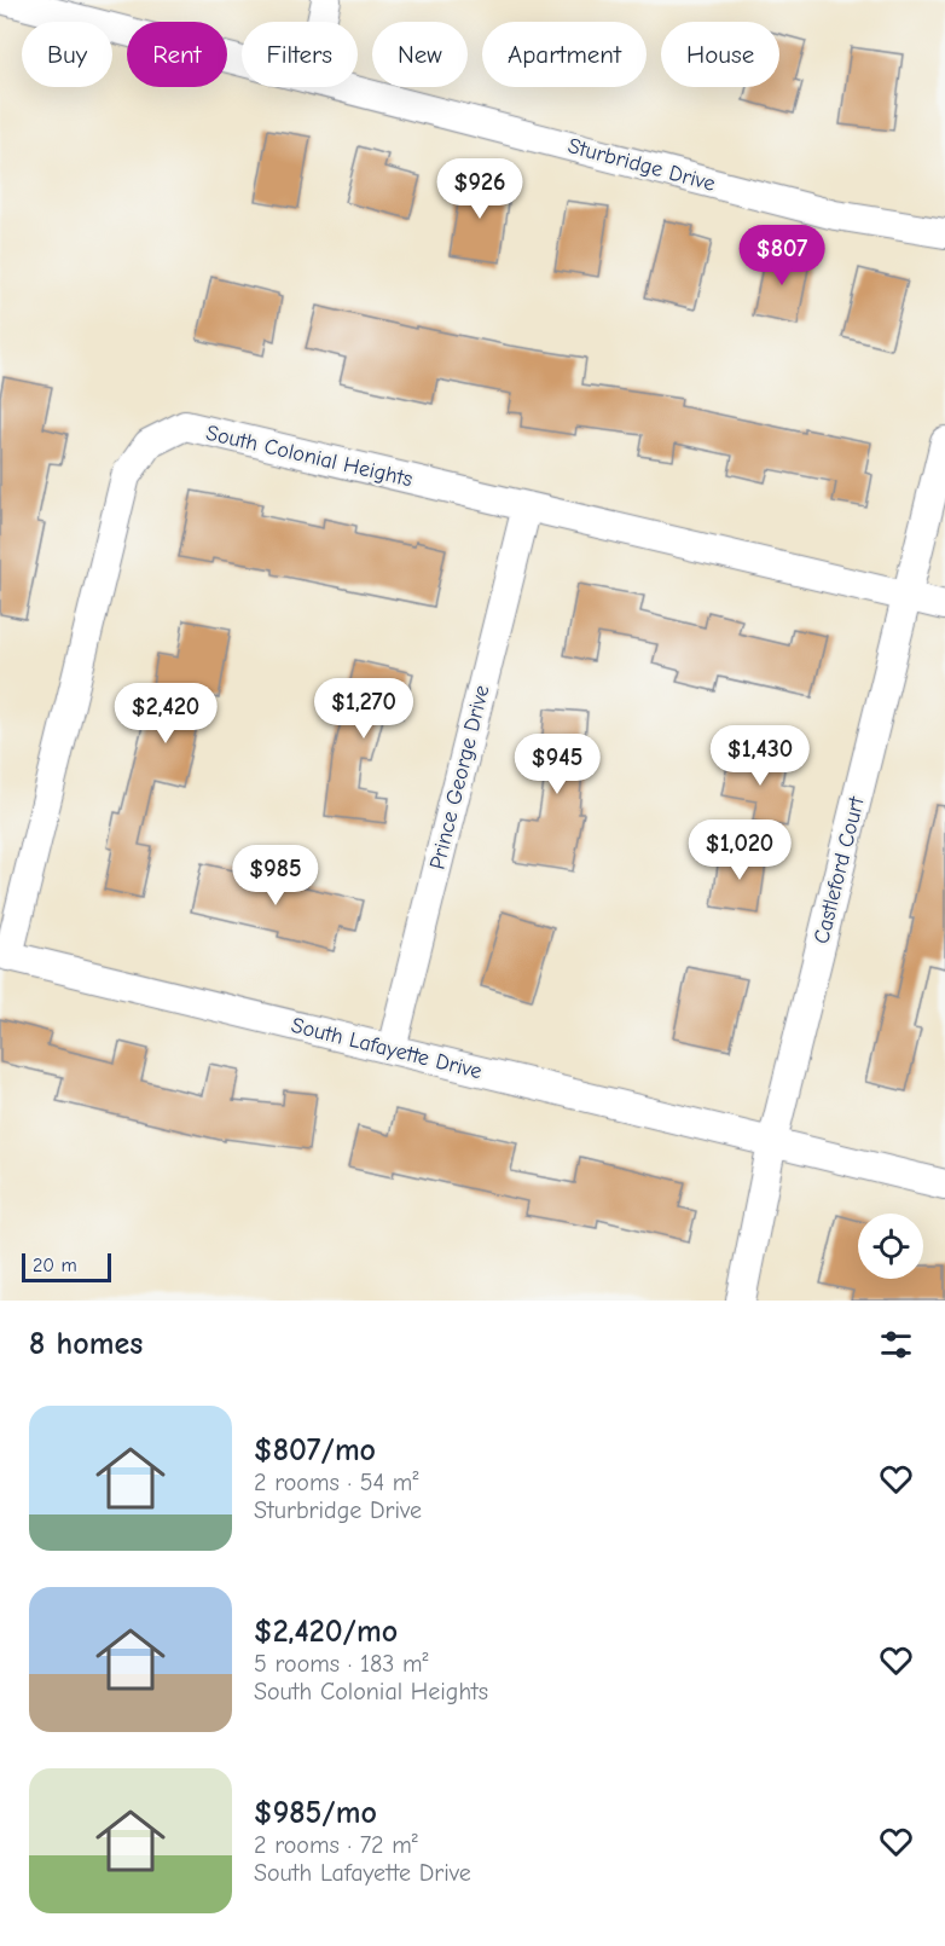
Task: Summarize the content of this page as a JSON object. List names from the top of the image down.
{
  "streets": {
    "street": [
      "Sturbridge Drive",
      "South Colonial Heights",
      "Prince George Drive",
      "Castleford Court",
      "South Lafayette Drive"
    ]
  },
  "crossings": [
    ["South Colonial Heights", "Prince George Drive"],
    ["South Colonial Heights", "Castleford Court"],
    ["South Colonial Heights", "South Lafayette Drive"],
    ["Prince George Drive", "South Lafayette Drive"],
    ["Castleford Court", "South Lafayette Drive"]
  ],
  "scale_bar": "20 m",
  "page": {
    "chip": [
      "Buy",
      "Rent",
      "Filters",
      "New",
      "Apartment",
      "House"
    ],
    "price": [
      "$926",
      "$807",
      "$1,270",
      "$2,420",
      "$1,430",
      "$945",
      "$1,020",
      "$985"
    ],
    "scale": "20 m",
    "heading": "8 homes",
    "list": [
      {
        "name": "$807/mo",
        "note": "2 rooms · 54 m² · Sturbridge Drive"
      },
      {
        "name": "$2,420/mo",
        "note": "5 rooms · 183 m² · South Colonial Heights"
      },
      {
        "name": "$985/mo",
        "note": "2 rooms · 72 m² · South Lafayette Drive"
      }
    ]
  }
}
